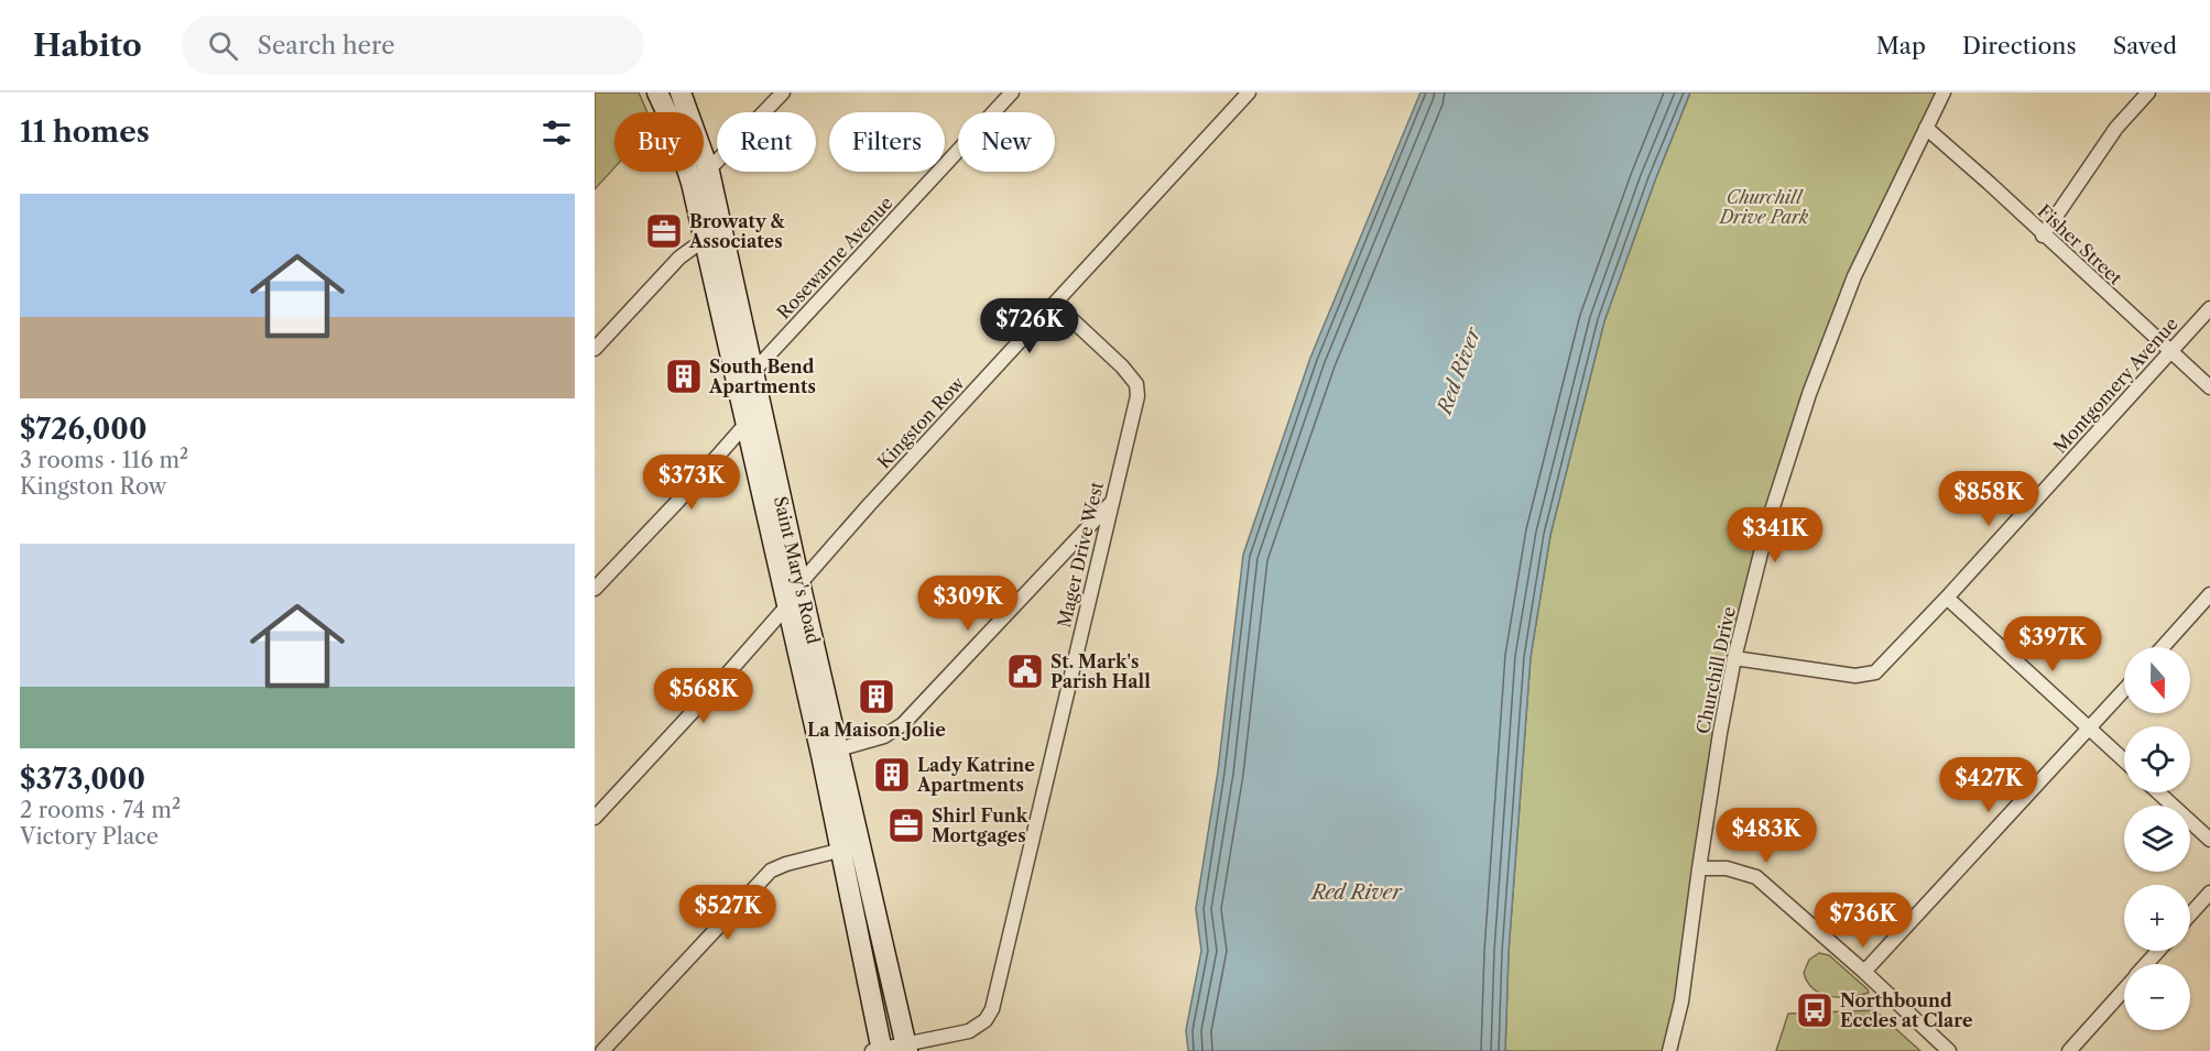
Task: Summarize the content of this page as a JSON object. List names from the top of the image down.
{
  "streets": {
    "main road": ["Saint Mary's Road"],
    "street": [
      "Fisher Street",
      "Rosewarne Avenue",
      "Montgomery Avenue",
      "Kingston Row",
      "Mager Drive West",
      "Churchill Drive"
    ]
  },
  "crossings": [
    ["Fisher Street", "Montgomery Avenue"],
    ["Fisher Street", "Churchill Drive"],
    ["Rosewarne Avenue", "Saint Mary's Road"],
    ["Montgomery Avenue", "Churchill Drive"],
    ["Kingston Row", "Mager Drive West"],
    ["Kingston Row", "Saint Mary's Road"],
    ["Mager Drive West", "Saint Mary's Road"]
  ],
  "water": ["Red River"],
  "parks": ["Churchill Drive Park"],
  "places": {
    "office": ["Browaty & Associates", "Shirl Funk Mortgages"],
    "building": ["South Bend Apartments", "La Maison Jolie", "Lady Katrine Apartments"],
    "public building": ["St. Mark's Parish Hall"],
    "bus stop": ["Northbound Eccles at Clare"]
  },
  "north": "bottom",
  "page": {
    "header": "Habito",
    "search": "Search here",
    "nav": ["Map", "Directions", "Saved"],
    "heading": "11 homes",
    "chip": [
      "Buy",
      "Rent",
      "Filters",
      "New"
    ],
    "list": [
      {
        "name": "$726,000",
        "note": "3 rooms · 116 m² · Kingston Row"
      },
      {
        "name": "$373,000",
        "note": "2 rooms · 74 m² · Victory Place"
      }
    ],
    "price": [
      "$726K",
      "$373K",
      "$858K",
      "$341K",
      "$309K",
      "$397K",
      "$568K",
      "$427K",
      "$483K",
      "$527K",
      "$736K"
    ],
    "map_buttons": ["+", "−"]
  }
}
